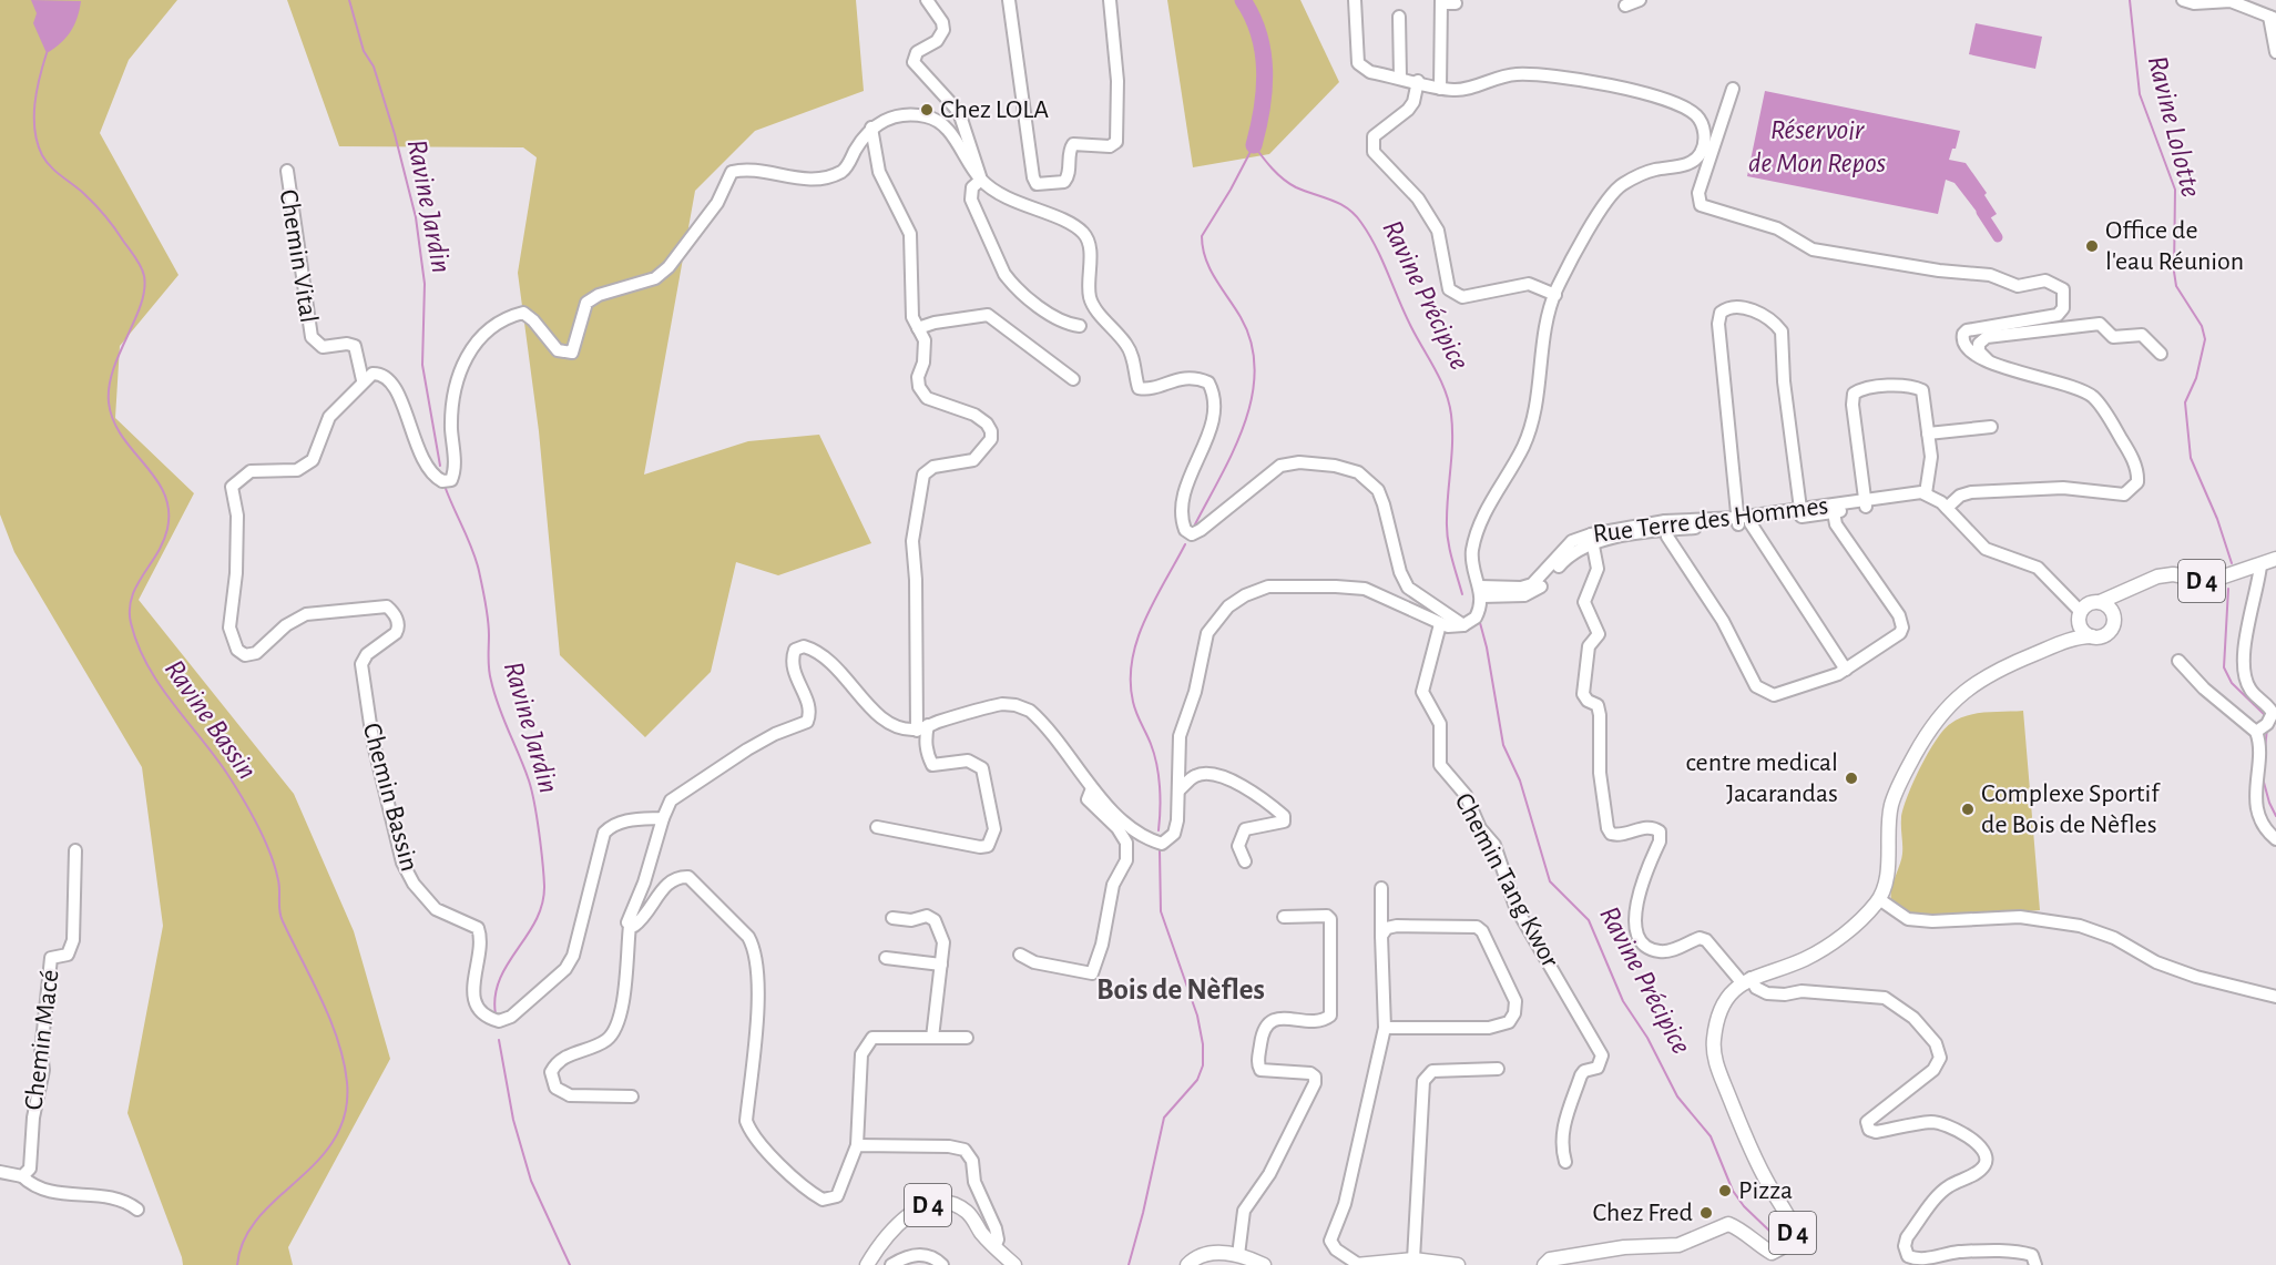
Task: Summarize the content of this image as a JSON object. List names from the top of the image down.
{
  "streets": {
    "main road": ["D 4"],
    "street": [
      "Chemin Vital",
      "Rue Terre des Hommes",
      "Chemin Bassin",
      "Chemin Tang Kwor",
      "Chemin Macé"
    ]
  },
  "crossings": [
    ["Chemin Vital", "Chemin Bassin"]
  ],
  "districts": ["Bois de Nèfles"],
  "water": [
    "Ravine Lolotte",
    "Réservoir de Mon Repos",
    "Ravine Jardin",
    "Ravine Précipice",
    "Ravine Bassin"
  ],
  "places": [
    "Chez LOLA",
    "Office de l'eau Réunion",
    "centre medical Jacarandas",
    "Complexe Sportif de Bois de Nèfles",
    "Pizza",
    "Chez Fred"
  ]
}
